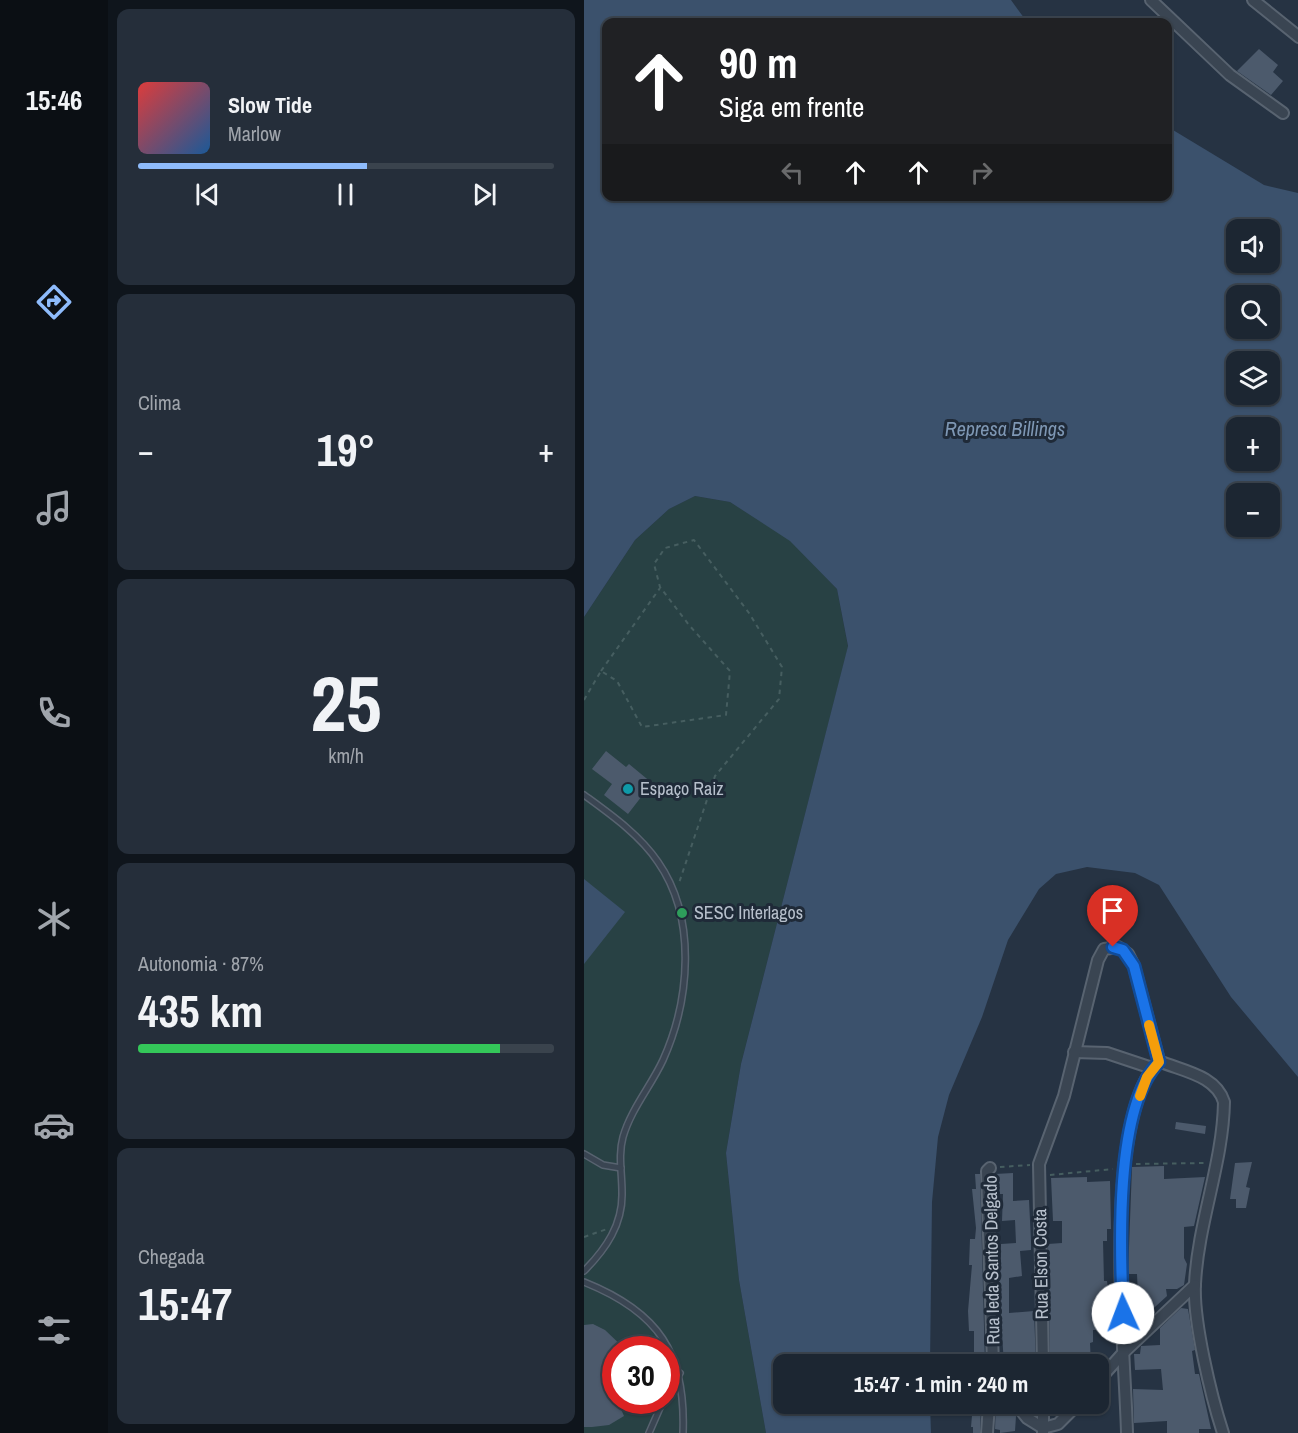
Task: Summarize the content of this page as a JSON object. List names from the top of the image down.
{
  "streets": {
    "street": ["Rua Ieda Santos Delgado", "Rua Elson Costa"]
  },
  "crossings": [
    ["Rua Ieda Santos Delgado", "Rua Elson Costa"]
  ],
  "water": ["Represa Billings"],
  "places": ["Espaço Raiz", "SESC Interlagos"],
  "page": {
    "tabs": "15:46",
    "turn": ["90 m", "Siga em frente"],
    "song": ["Slow Tide", "Marlow"],
    "map_buttons": ["+", "−"],
    "tile": [
      "Clima",
      ["25", "km/h"],
      ["Autonomia · 87%", "435 km"],
      ["Chegada", "15:47"]
    ],
    "heat": ["−", "19°", "+"],
    "limit": "30",
    "trip": "15:47 · 1 min · 240 m"
  }
}
